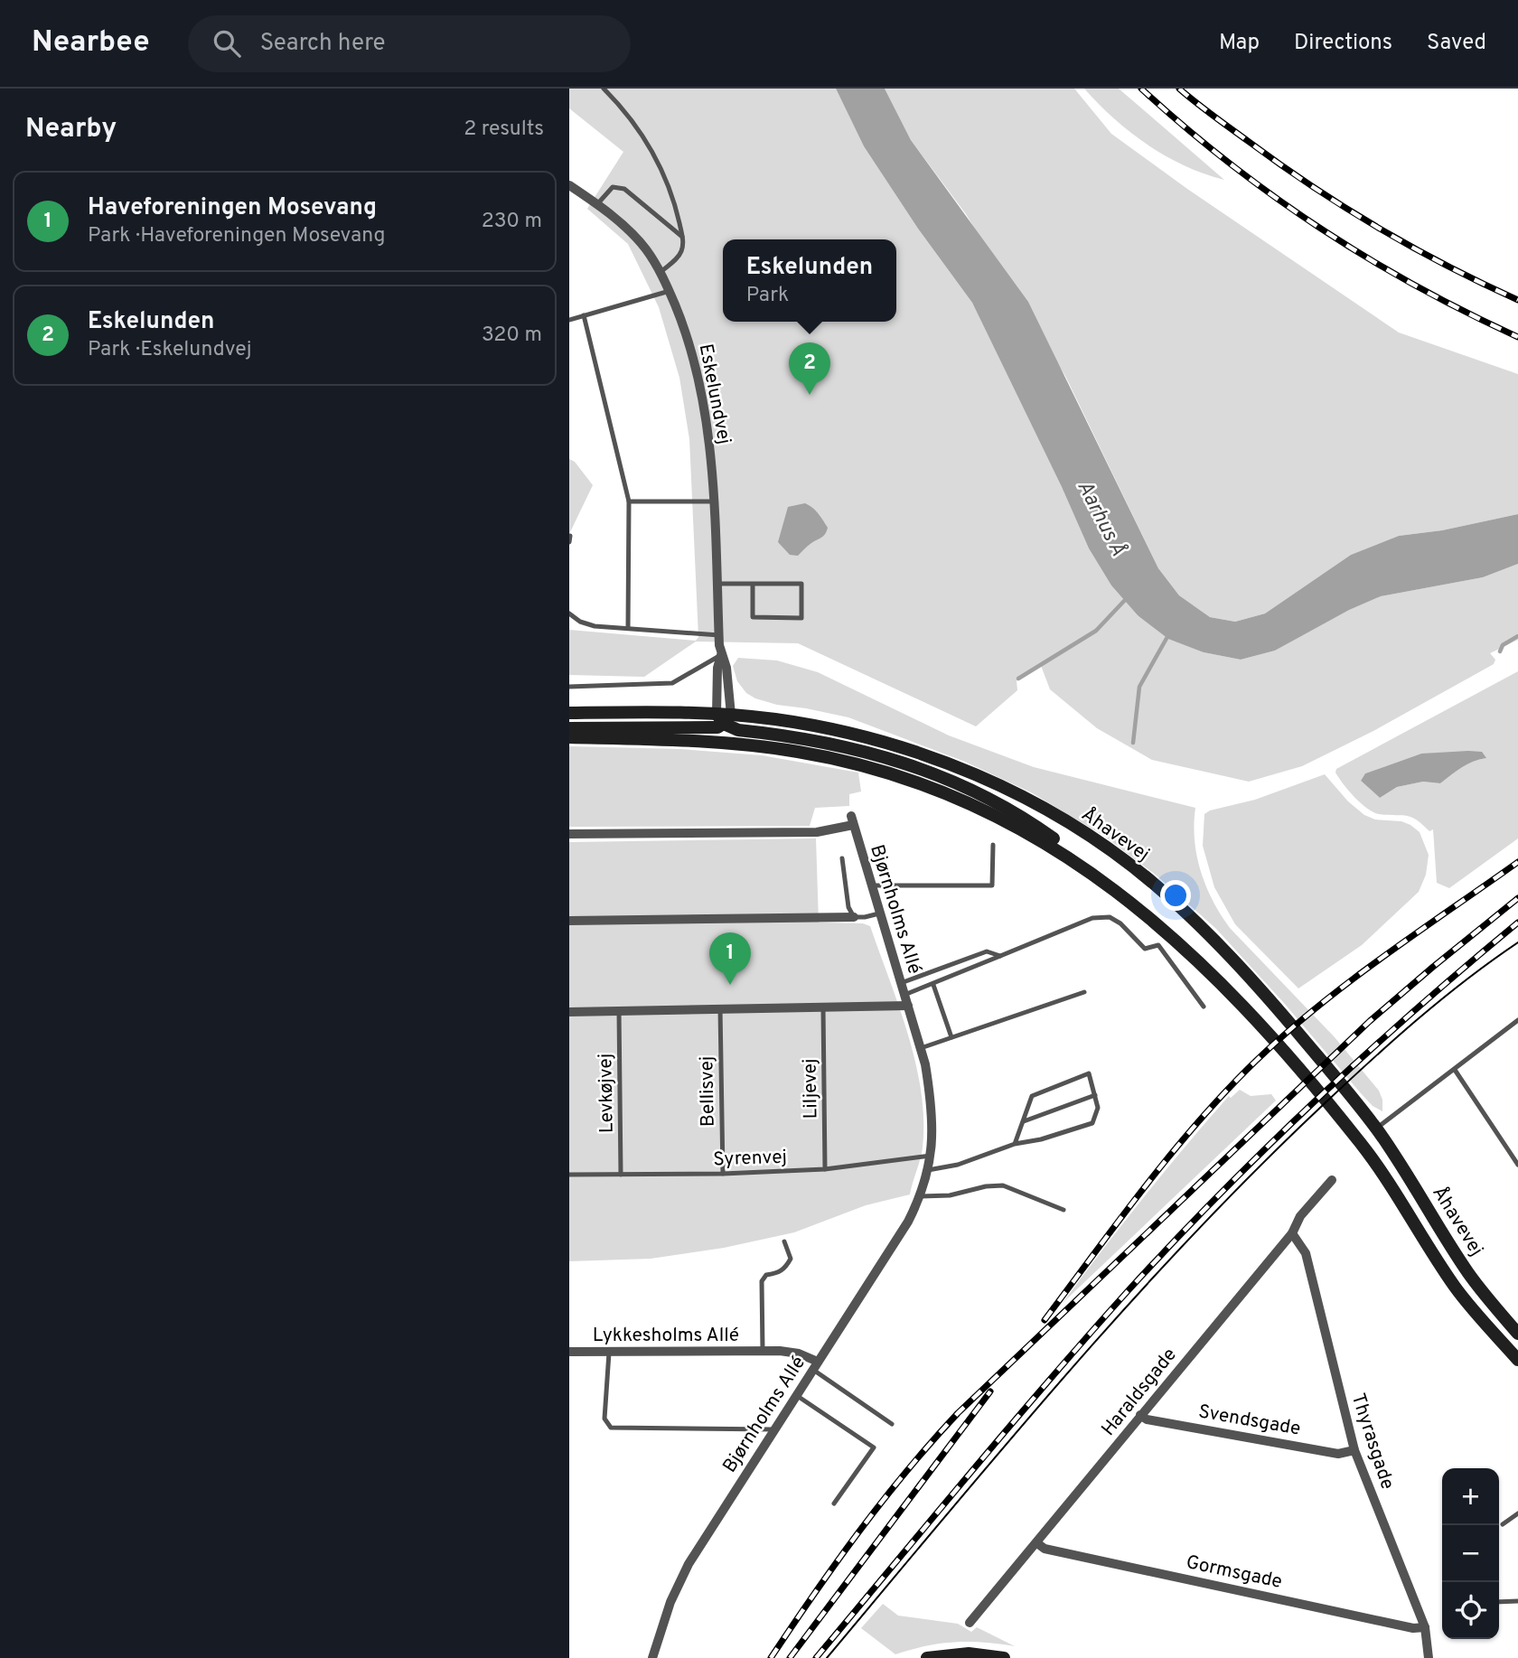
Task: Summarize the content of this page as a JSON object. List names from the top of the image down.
{
  "streets": {
    "main road": ["Åhavevej"],
    "street": [
      "Eskelundvej",
      "Bjørnholms Allé",
      "Lykkesholms Allé",
      "Haraldsgade",
      "Svendsgade",
      "Thyrasgade",
      "Gormsgade"
    ],
    "lane": [
      "Liljevej",
      "Bellisvej",
      "Levkøjvej",
      "Syrenvej"
    ]
  },
  "crossings": [
    ["Eskelundvej", "Åhavevej"],
    ["Bjørnholms Allé", "Syrenvej"],
    ["Bjørnholms Allé", "Lykkesholms Allé"],
    ["Liljevej", "Syrenvej"],
    ["Bellisvej", "Syrenvej"],
    ["Levkøjvej", "Syrenvej"],
    ["Haraldsgade", "Svendsgade"],
    ["Haraldsgade", "Thyrasgade"],
    ["Haraldsgade", "Gormsgade"],
    ["Svendsgade", "Thyrasgade"],
    ["Thyrasgade", "Gormsgade"]
  ],
  "water": ["Aarhus Å"],
  "page": {
    "header": "Nearbee",
    "search": "Search here",
    "nav": ["Map", "Directions", "Saved"],
    "heading": ["Nearby", "2 results"],
    "list": [
      {
        "mark": "1",
        "name": "Haveforeningen Mosevang",
        "note": "Park · Haveforeningen Mosevang",
        "value": "230 m"
      },
      {
        "mark": "2",
        "name": "Eskelunden",
        "note": "Park · Eskelundvej",
        "value": "320 m"
      }
    ],
    "popup": ["Eskelunden", "Park"],
    "pins": ["2", "1"],
    "map_buttons": ["+", "−"]
  }
}
